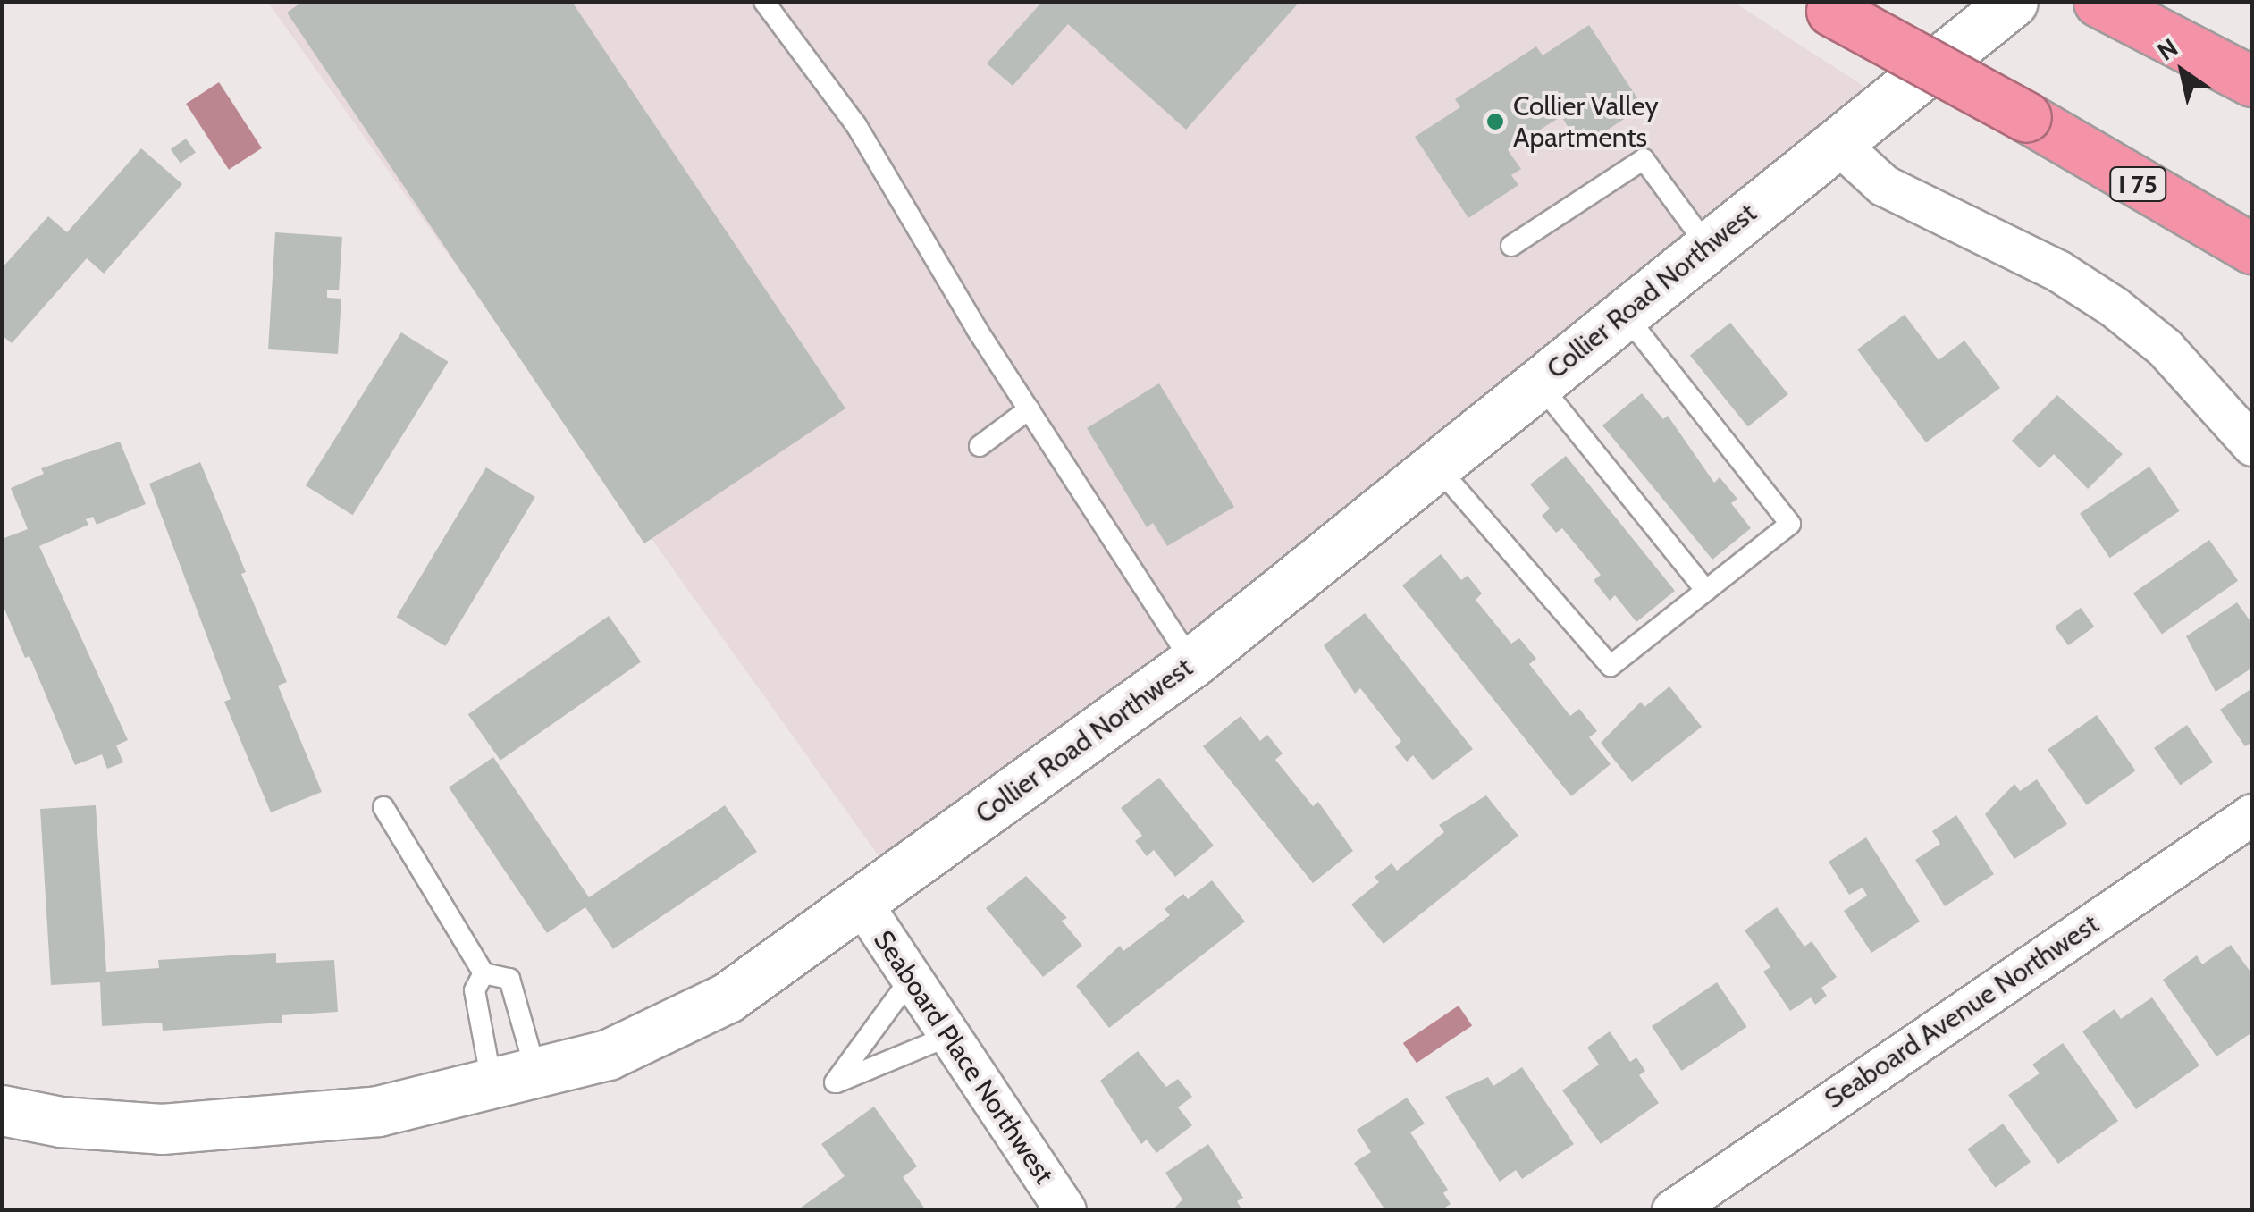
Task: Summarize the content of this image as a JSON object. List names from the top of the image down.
{
  "streets": {
    "highway": ["I 75"],
    "street": ["Collier Road Northwest", "Seaboard Avenue Northwest", "Seaboard Place Northwest"]
  },
  "crossings": [
    ["Collier Road Northwest", "Seaboard Place Northwest"]
  ],
  "places": ["Collier Valley Apartments"],
  "north": "top left"
}
